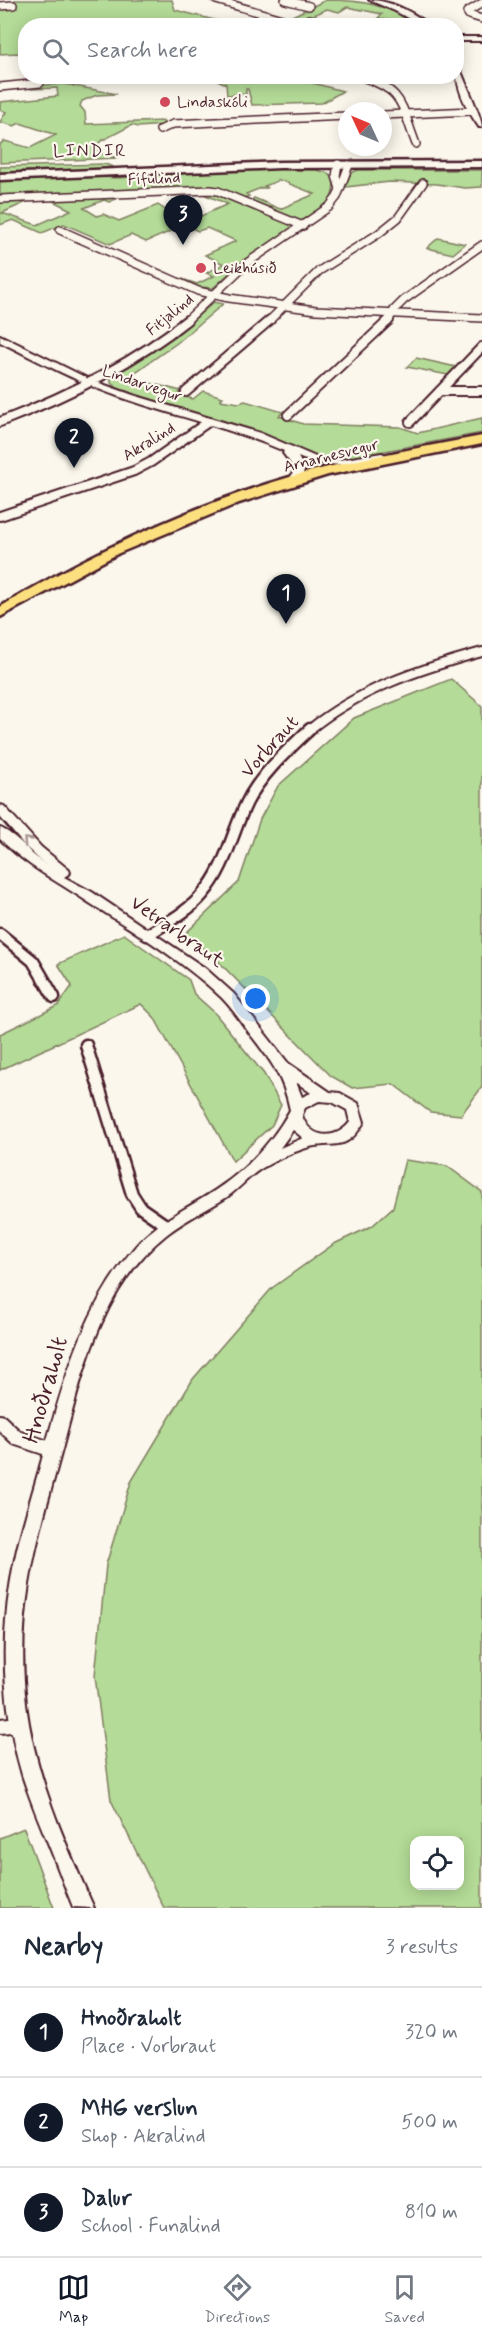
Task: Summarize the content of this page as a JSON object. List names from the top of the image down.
{
  "streets": {
    "main road": ["Arnarnesvegur"],
    "street": [
      "Fífulind",
      "Fitjalind",
      "Lindarvegur",
      "Akralind",
      "Vorbraut",
      "Vetrarbraut",
      "Hnoðraholt"
    ]
  },
  "crossings": [
    ["Fífulind", "Fitjalind"],
    ["Fitjalind", "Lindarvegur"],
    ["Lindarvegur", "Akralind"],
    ["Lindarvegur", "Arnarnesvegur"],
    ["Vorbraut", "Vetrarbraut"],
    ["Vetrarbraut", "Hnoðraholt"]
  ],
  "districts": ["LINDIR"],
  "places": ["Lindaskóli", "Leikhúsið"],
  "north": "top left",
  "page": {
    "search": "Search here",
    "pins": ["3", "2", "1"],
    "heading": ["Nearby", "3 results"],
    "list": [
      {
        "mark": "1",
        "name": "Hnoðraholt",
        "note": "Place · Vorbraut",
        "value": "320 m"
      },
      {
        "mark": "2",
        "name": "MHG verslun",
        "note": "Shop · Akralind",
        "value": "500 m"
      },
      {
        "mark": "3",
        "name": "Dalur",
        "note": "School · Funalind",
        "value": "810 m"
      }
    ],
    "nav": ["Map", "Directions", "Saved"]
  }
}
